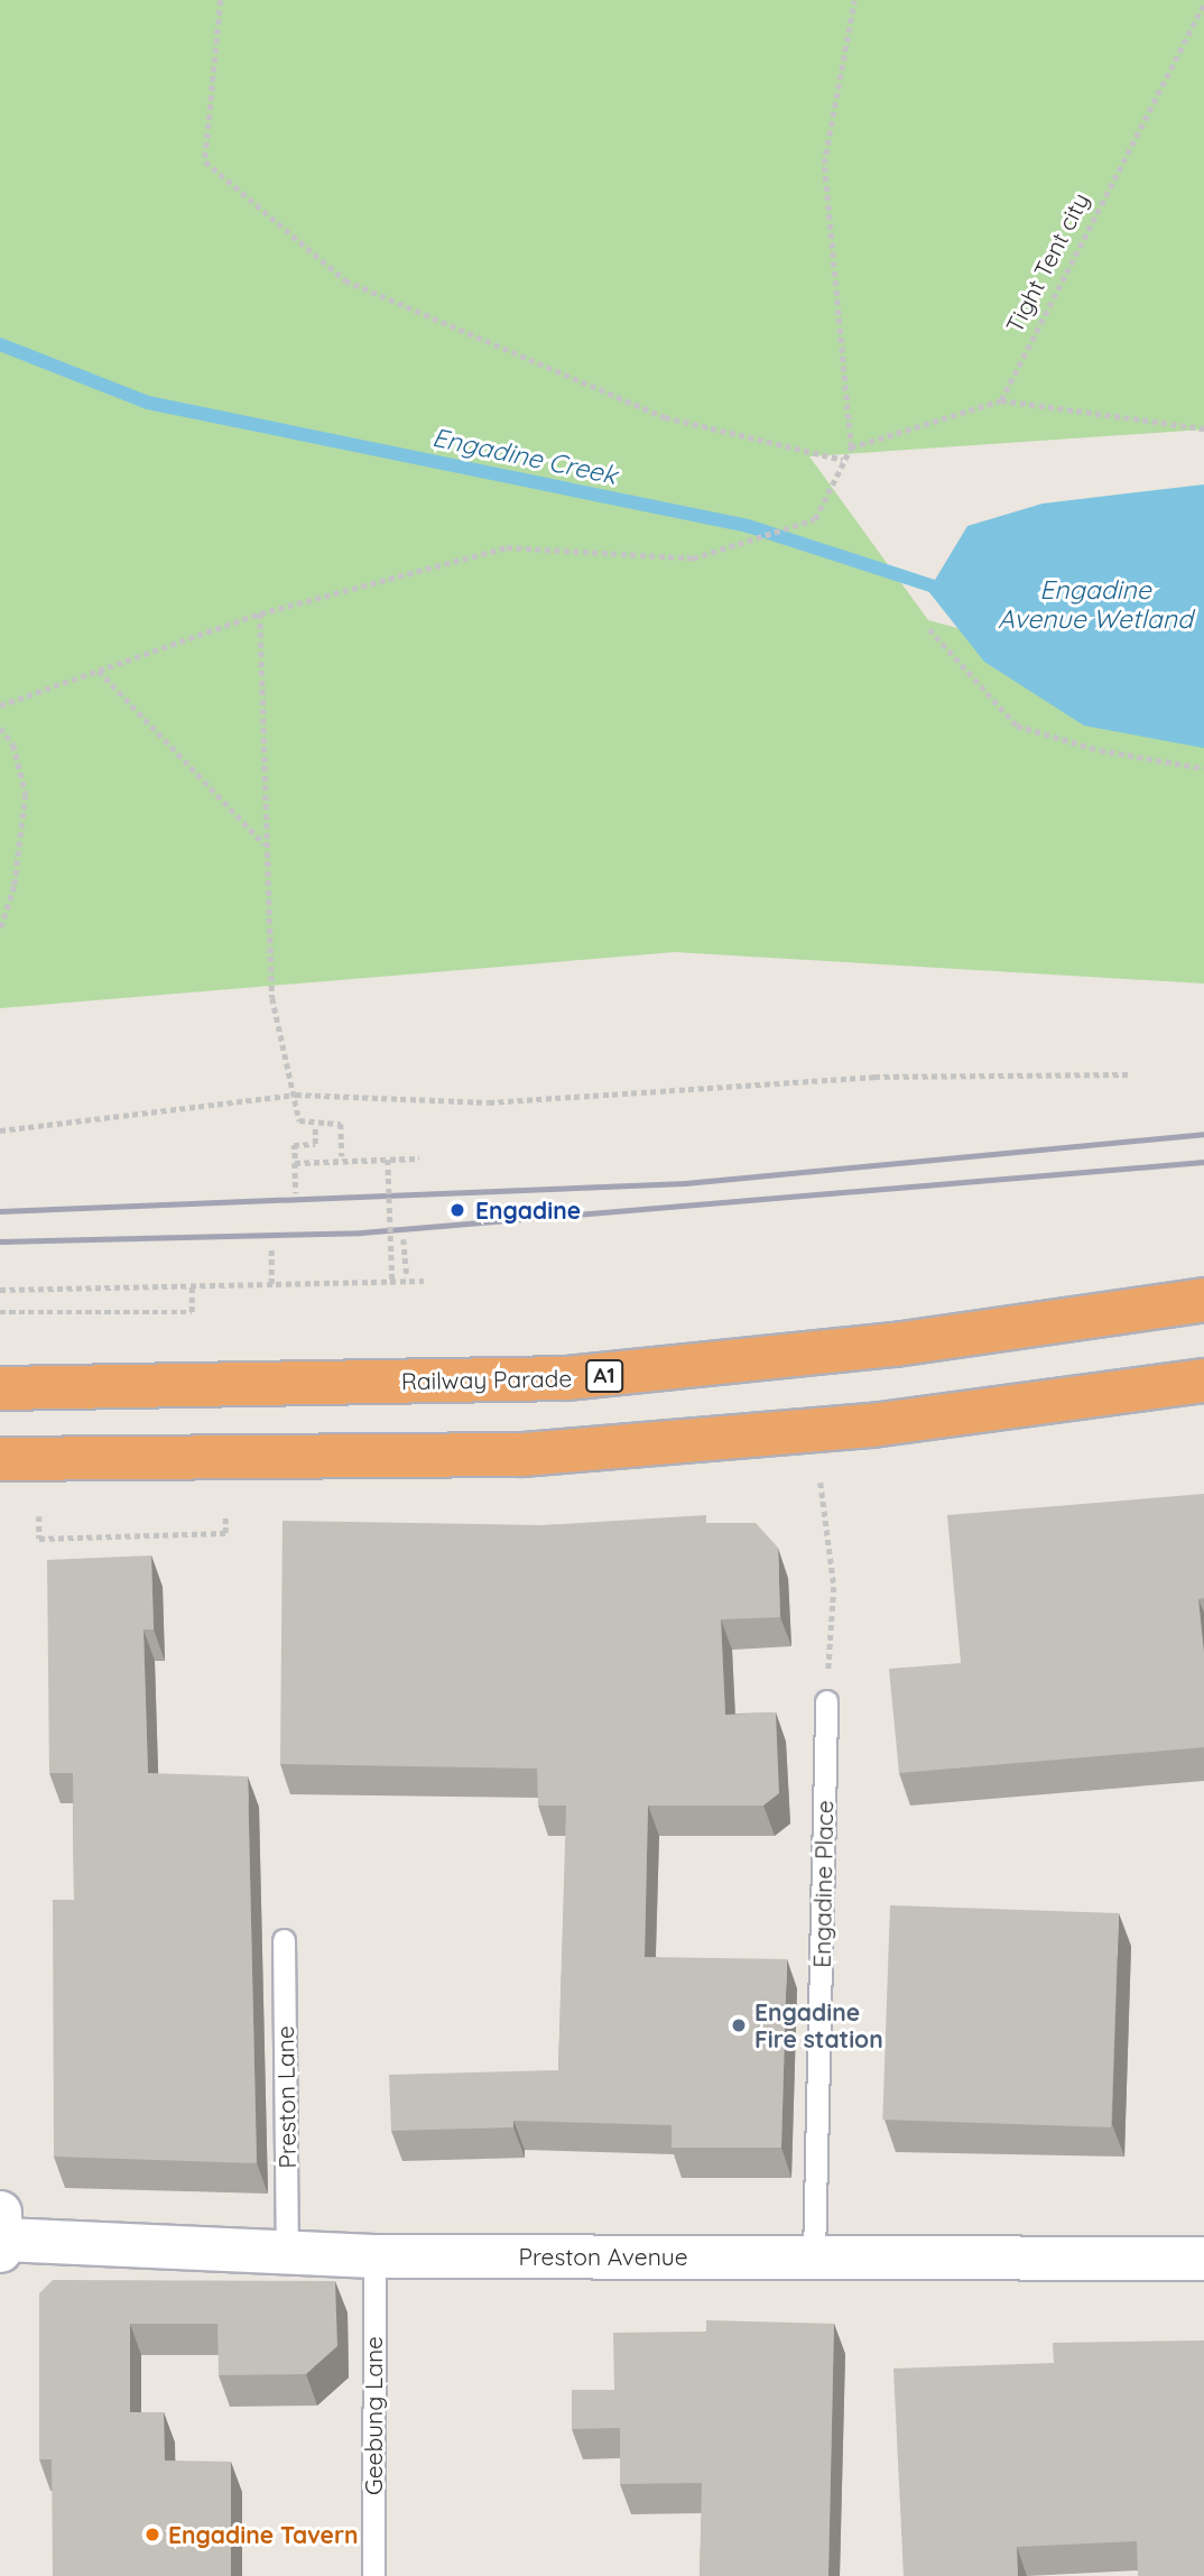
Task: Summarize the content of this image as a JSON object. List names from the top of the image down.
{
  "streets": {
    "highway": ["A1", "Railway Parade"],
    "street": ["Preston Avenue"],
    "lane": ["Engadine Place", "Preston Lane", "Geebung Lane"],
    "path": ["Tight Tent city"]
  },
  "crossings": [
    ["Engadine Place", "Preston Avenue"],
    ["Preston Lane", "Preston Avenue"],
    ["Preston Avenue", "Geebung Lane"]
  ],
  "water": ["Engadine Creek", "Engadine Avenue Wetland"],
  "places": ["Engadine", "Engadine Fire station", "Engadine Tavern"]
}
